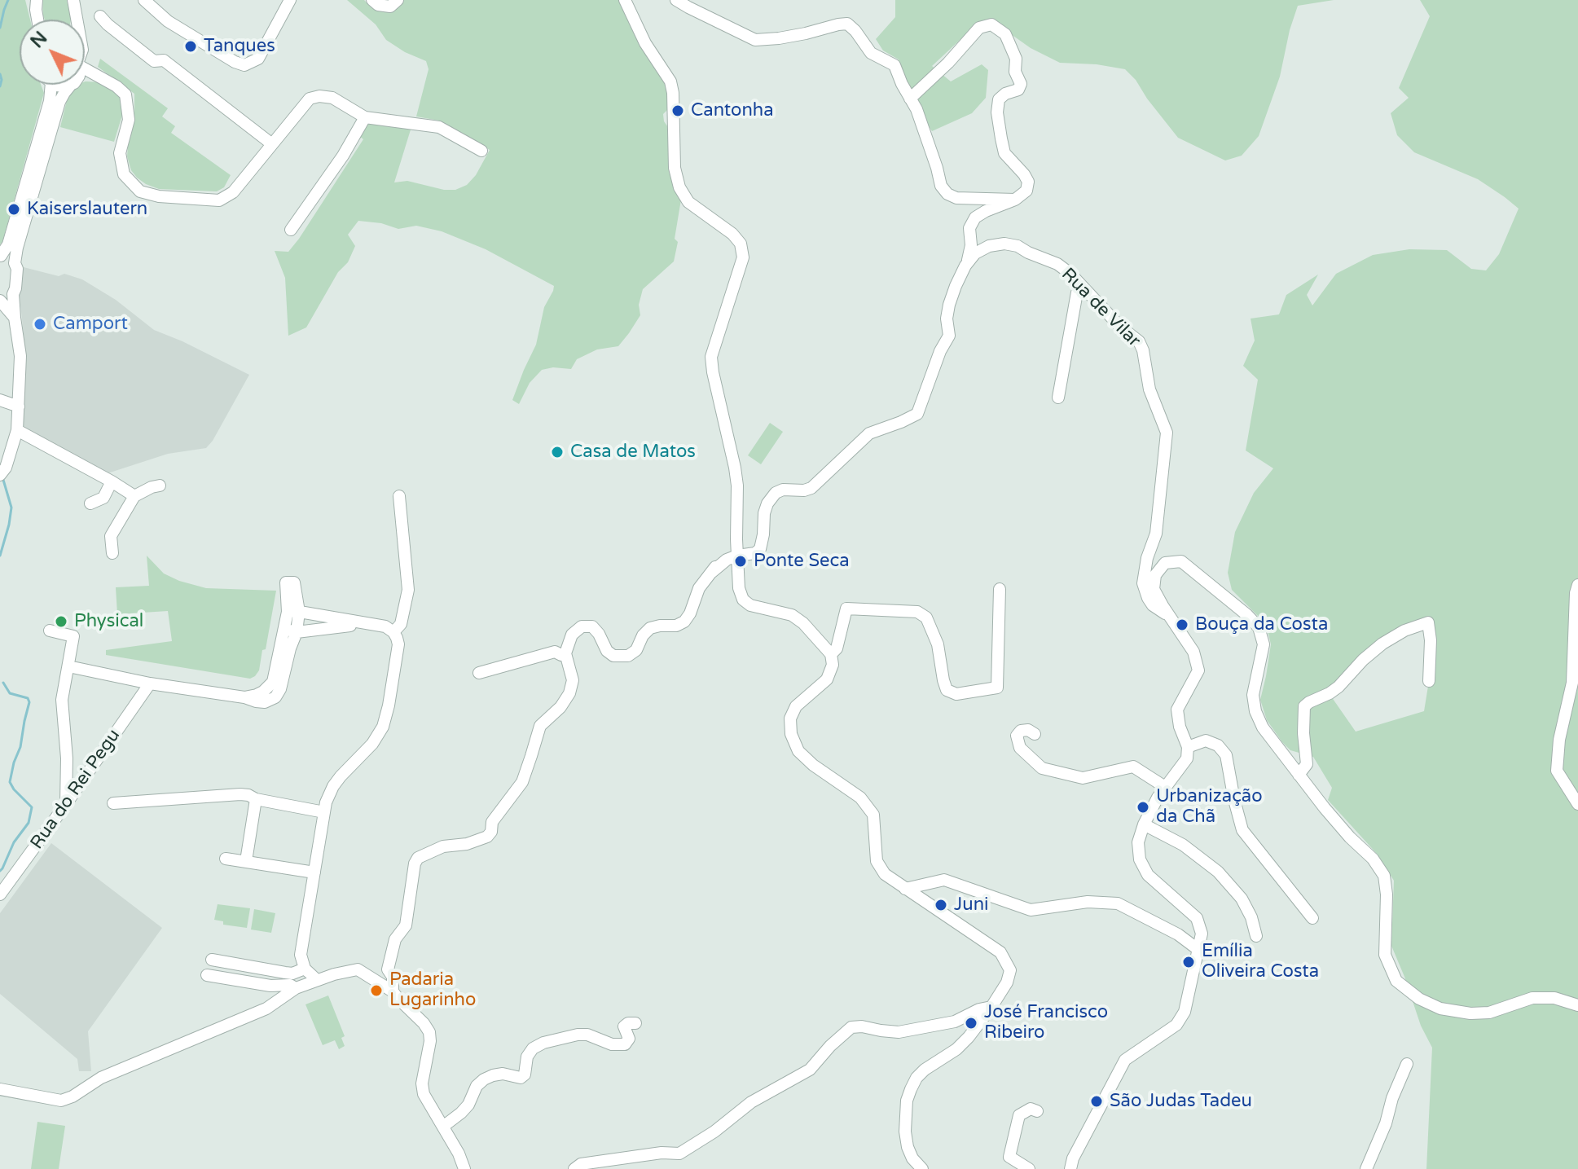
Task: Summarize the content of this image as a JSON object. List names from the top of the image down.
{
  "streets": {
    "street": ["Rua de Vilar", "Rua do Rei Pegu"]
  },
  "places": [
    "Tanques",
    "Cantonha",
    "Kaiserslautern",
    "Camport",
    "Casa de Matos",
    "Ponte Seca",
    "Physical",
    "Bouça da Costa",
    "Urbanização da Chã",
    "Juni",
    "Emília Oliveira Costa",
    "Padaria Lugarinho",
    "José Francisco Ribeiro",
    "São Judas Tadeu"
  ],
  "north": "top left"
}
